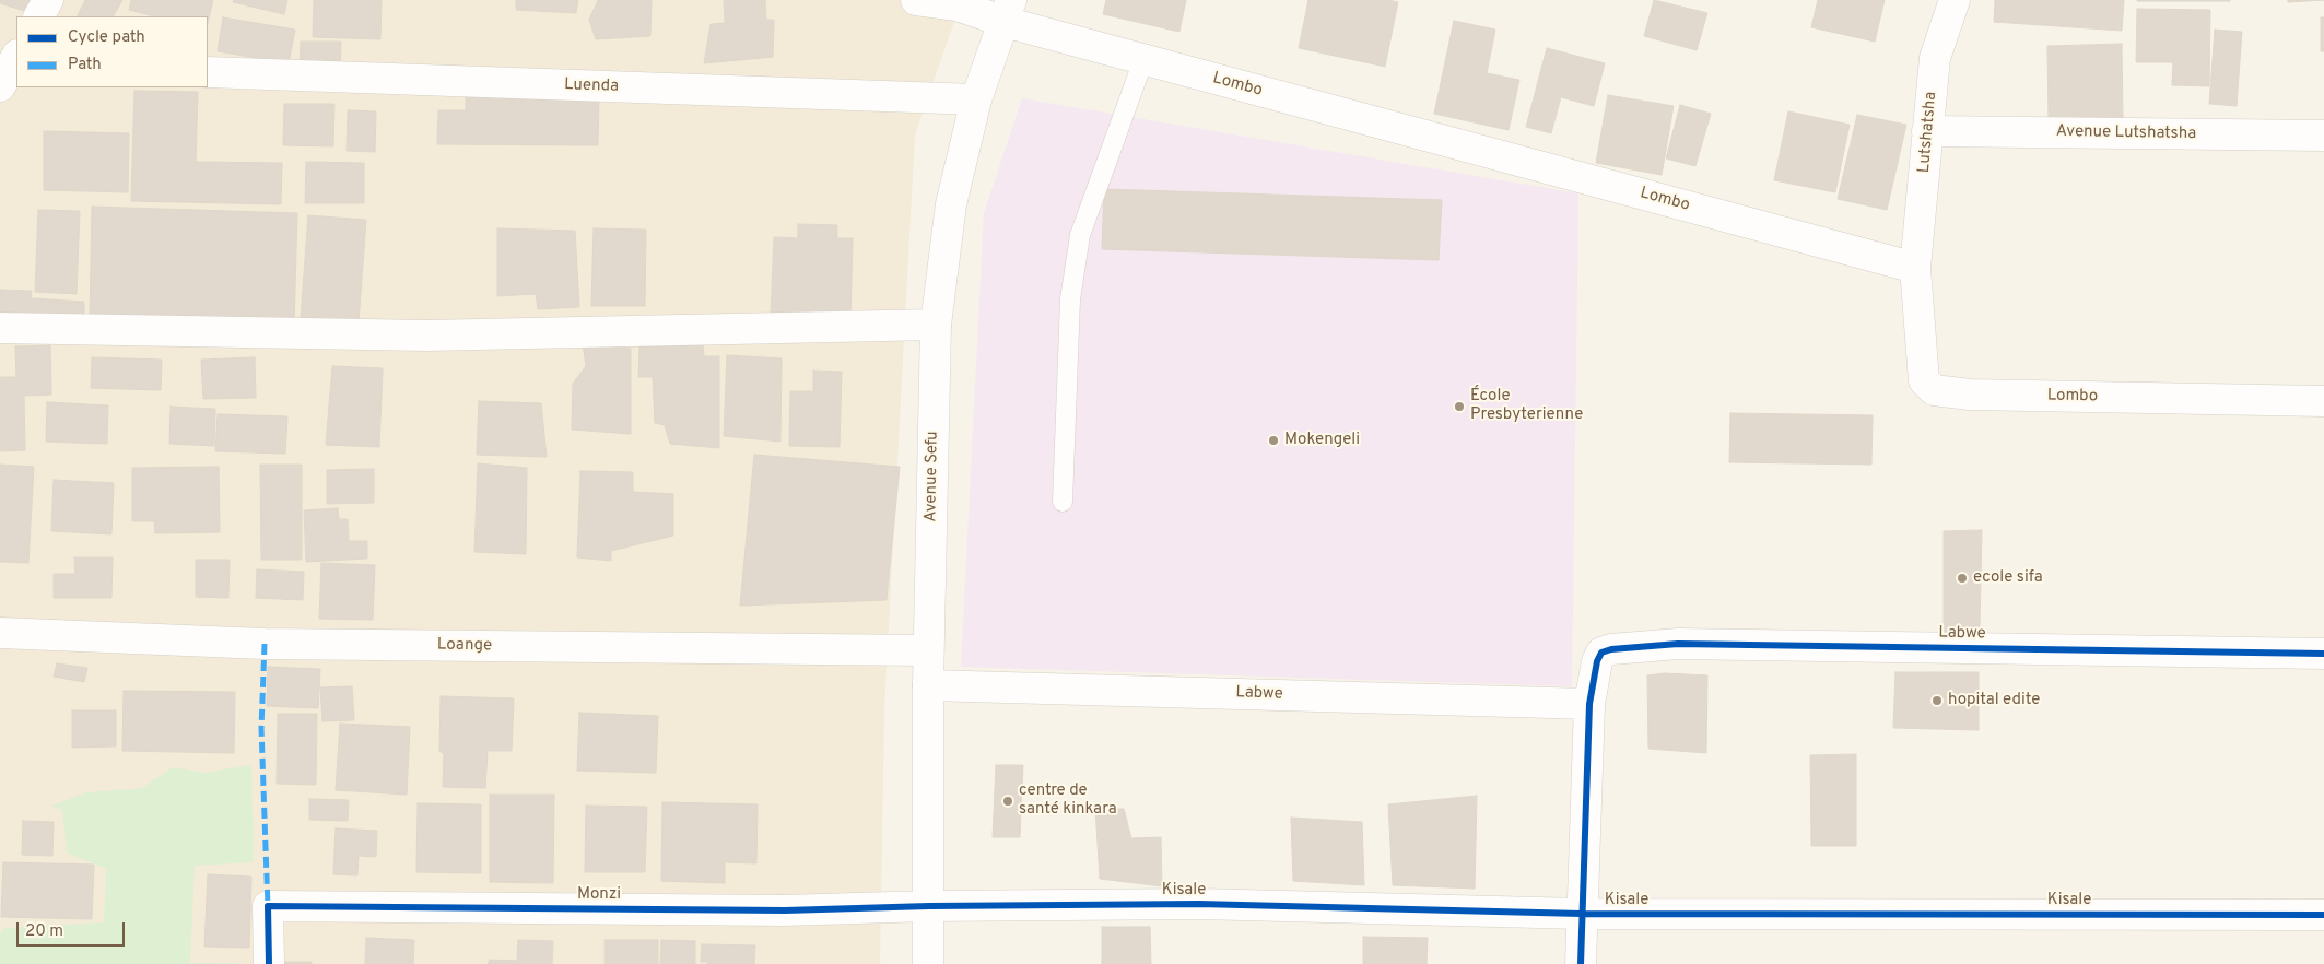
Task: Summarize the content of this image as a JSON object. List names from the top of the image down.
{
  "streets": {
    "street": [
      "Lombo",
      "Luenda",
      "Lutshatsha",
      "Avenue Lutshatsha",
      "Avenue Sefu",
      "Labwe",
      "Loange",
      "Kisale",
      "Monzi"
    ]
  },
  "crossings": [
    ["Lombo", "Lutshatsha"],
    ["Lombo", "Avenue Sefu"],
    ["Luenda", "Avenue Sefu"],
    ["Lutshatsha", "Avenue Lutshatsha"],
    ["Avenue Sefu", "Labwe"],
    ["Avenue Sefu", "Loange"],
    ["Avenue Sefu", "Kisale"],
    ["Avenue Sefu", "Monzi"],
    ["Kisale", "Monzi"]
  ],
  "places": [
    "École Presbyterienne",
    "Mokengeli",
    "ecole sifa",
    "hopital edite",
    "centre de santé kinkara"
  ],
  "legend": ["Cycle path", "Path"],
  "scale_bar": "20 m"
}
